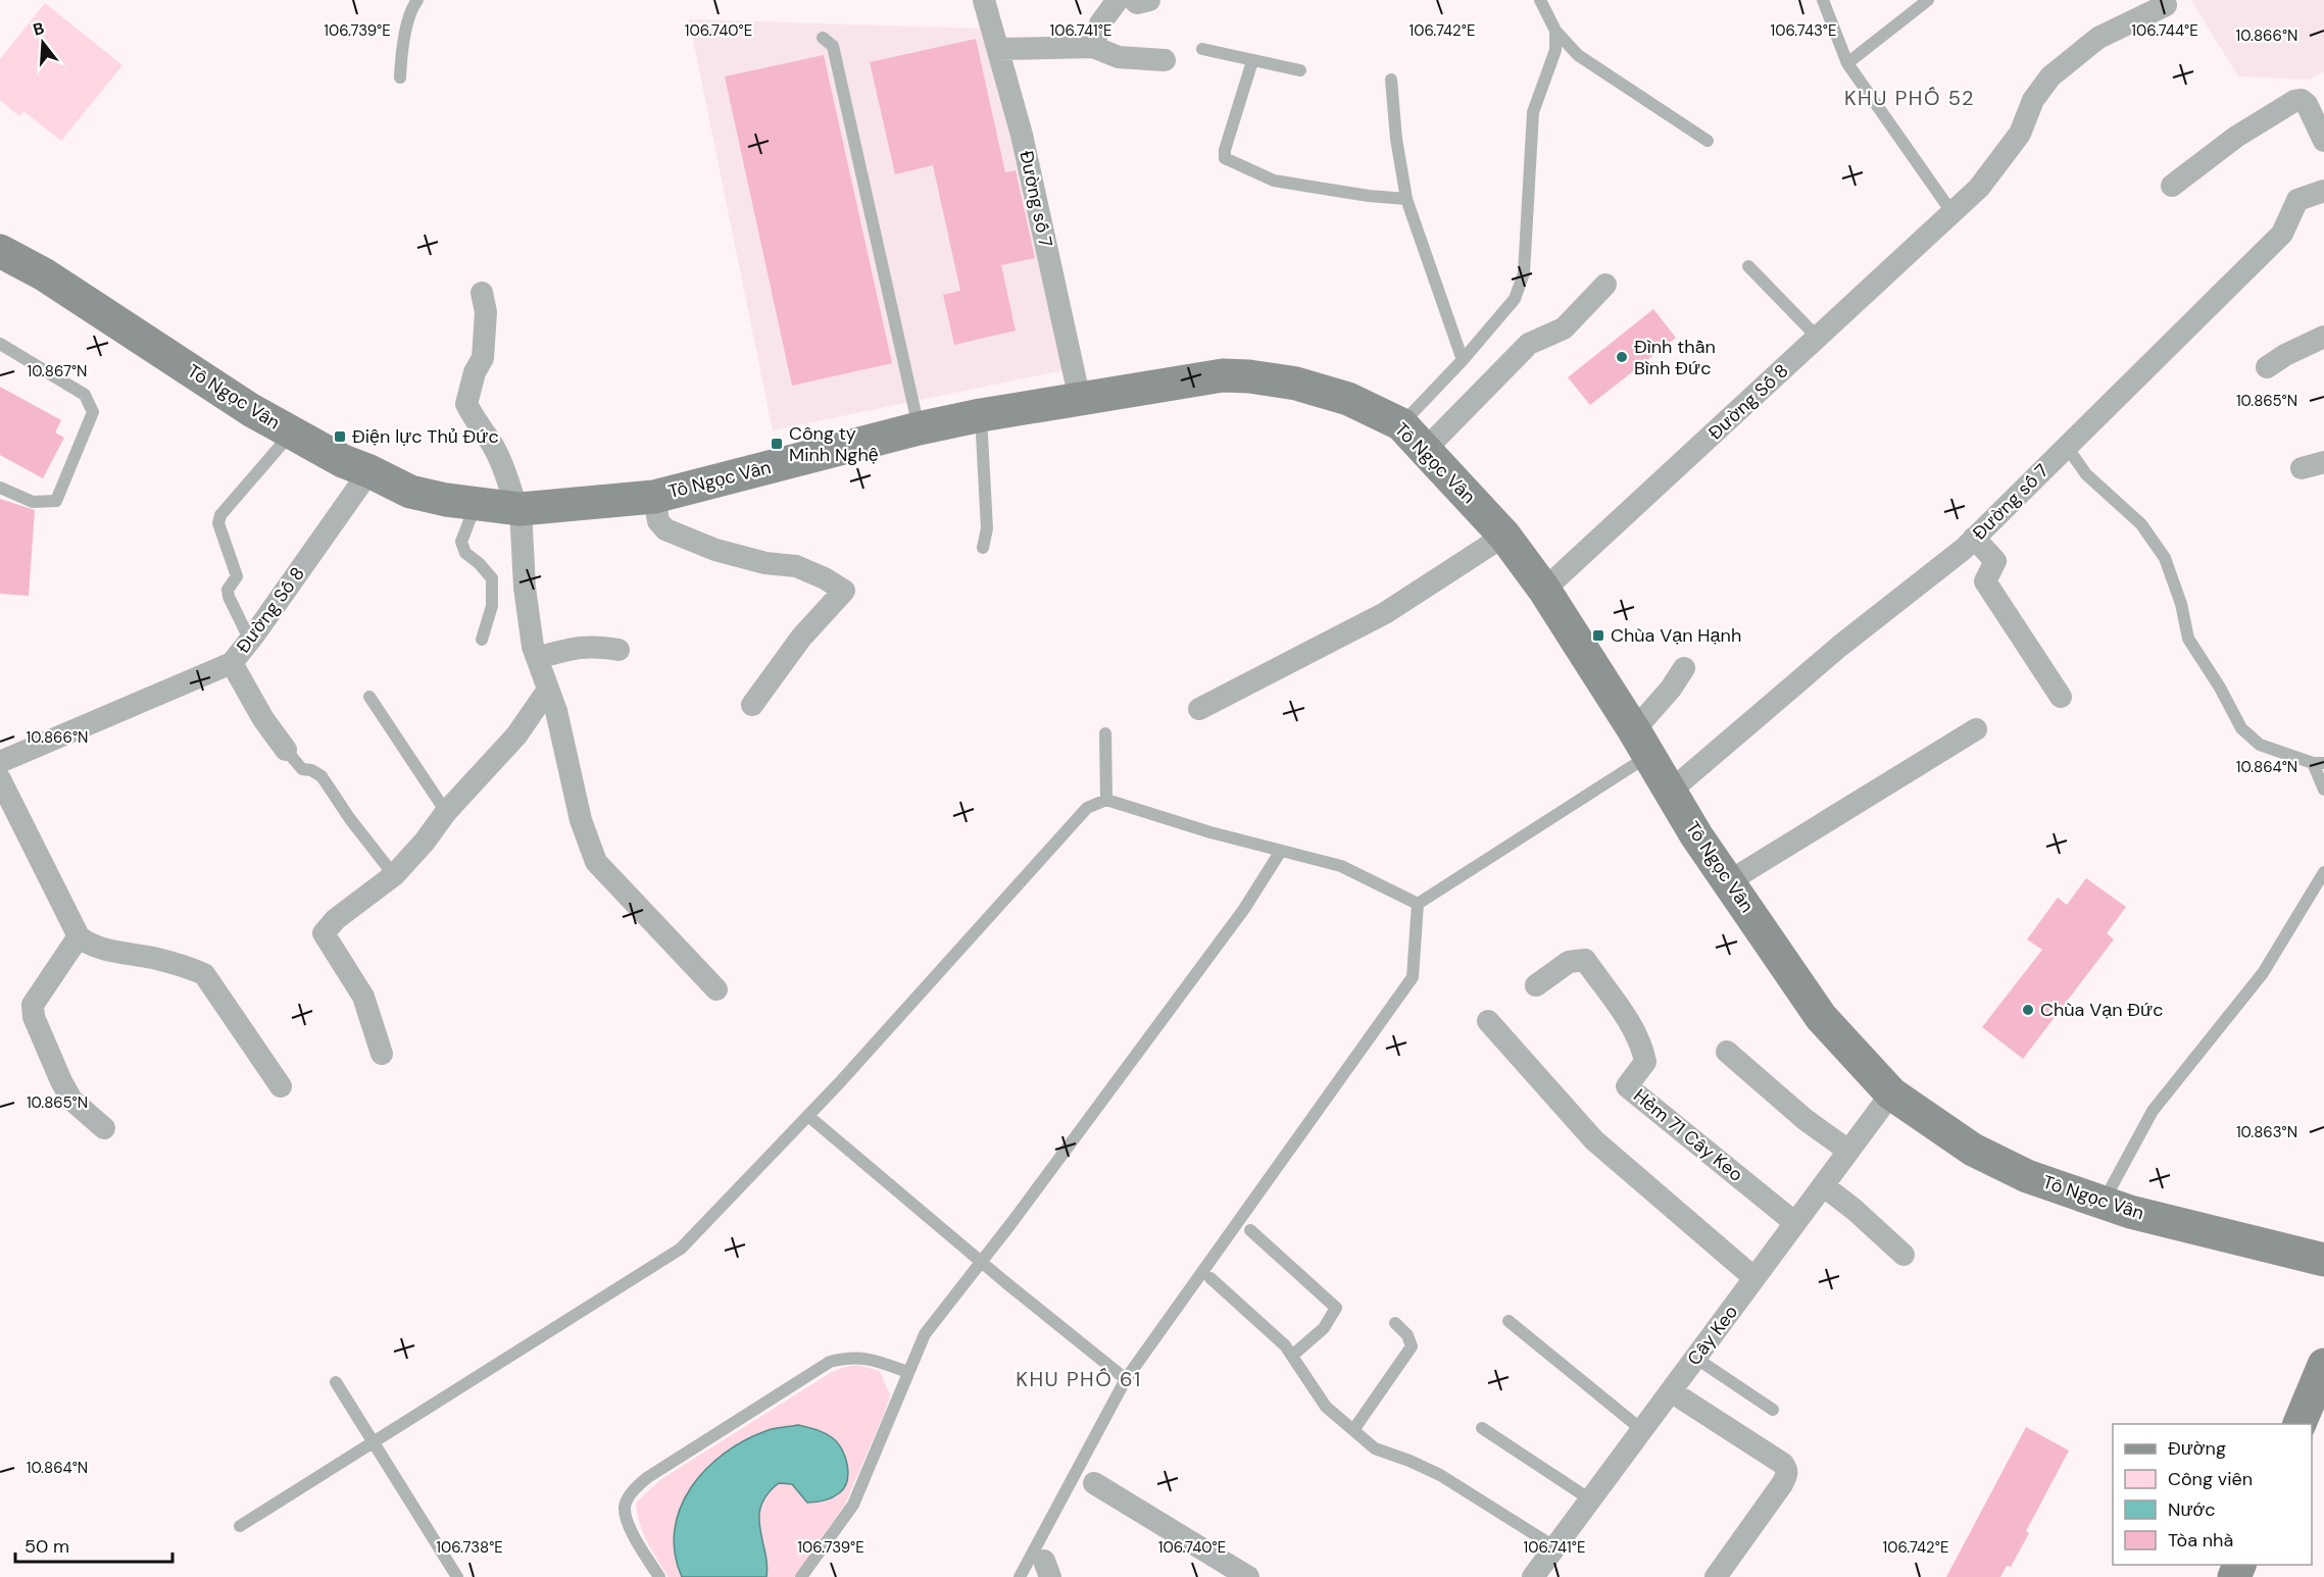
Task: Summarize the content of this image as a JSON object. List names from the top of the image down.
{
  "streets": {
    "main road": ["Tô Ngọc Vân"],
    "street": [
      "Đường số 7",
      "Đường Số 8",
      "Hẻm 71 Cây Keo",
      "Cây Keo"
    ]
  },
  "crossings": [
    ["Đường số 7", "Tô Ngọc Vân"],
    ["Tô Ngọc Vân", "Đường Số 8"],
    ["Tô Ngọc Vân", "Cây Keo"],
    ["Hẻm 71 Cây Keo", "Cây Keo"]
  ],
  "districts": ["KHU PHỐ 52", "KHU PHỐ 61"],
  "places": {
    "other": ["Đình thần Bình Đức", "Chùa Vạn Đức"],
    "transit": ["Điện lực Thủ Đức", "Công ty Minh Nghệ", "Chùa Vạn Hạnh"]
  },
  "legend": [
    "Đường",
    "Công viên",
    "Nước",
    "Tòa nhà"
  ],
  "scale_bar": "50 m",
  "north": "top",
  "coordinates": [
    "106.739°E",
    "106.740°E",
    "106.741°E",
    "106.742°E",
    "106.743°E",
    "106.744°E",
    "10.866°N",
    "10.867°N",
    "10.865°N",
    "10.864°N",
    "10.863°N",
    "106.738°E"
  ]
}
